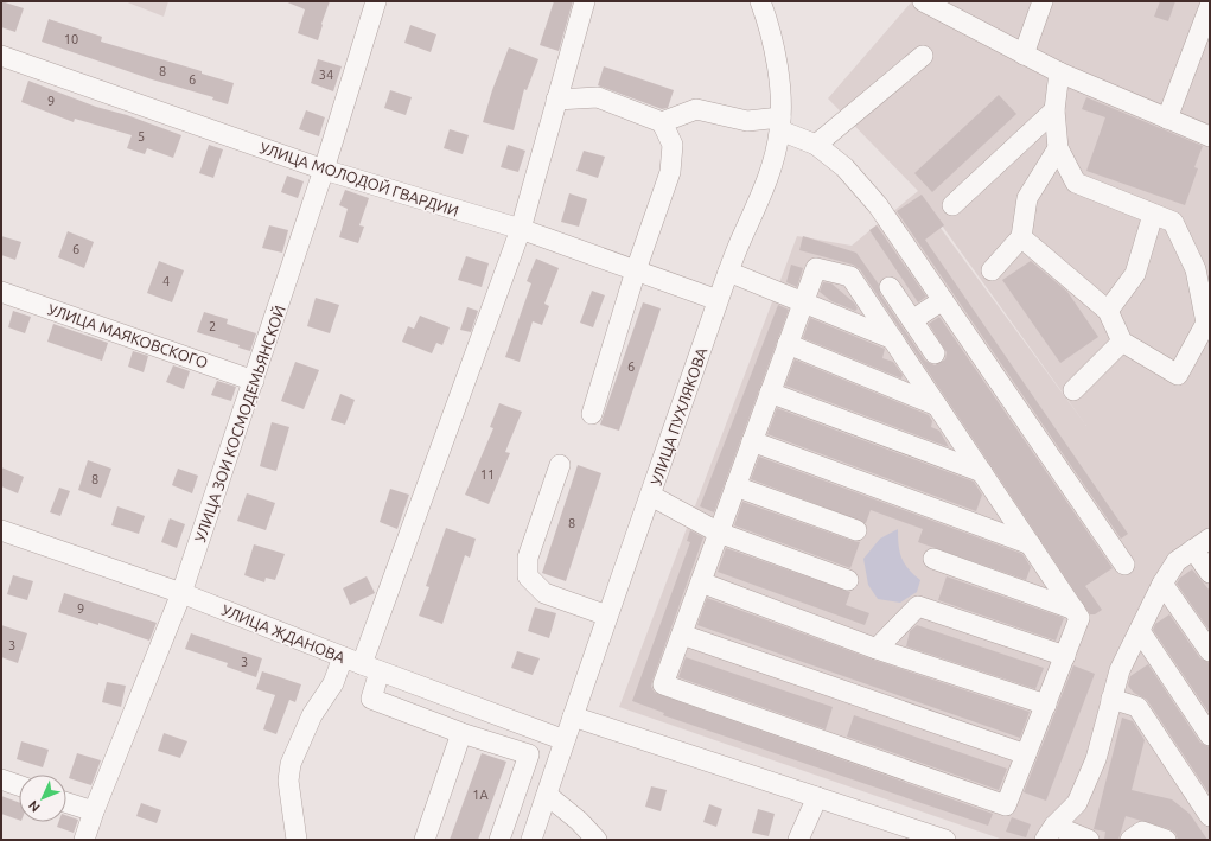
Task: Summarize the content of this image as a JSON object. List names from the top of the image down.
{
  "streets": {
    "street": [
      "УЛИЦА МОЛОДОЙ ГВАРДИИ",
      "УЛИЦА МАЯКОВСКОГО",
      "УЛИЦА ПУХЛЯКОВА",
      "УЛИЦА ЗОИ КОСМОДЕМЬЯНСКОЙ",
      "УЛИЦА ЖДАНОВА"
    ]
  },
  "crossings": [
    ["УЛИЦА МОЛОДОЙ ГВАРДИИ", "УЛИЦА ПУХЛЯКОВА"],
    ["УЛИЦА МОЛОДОЙ ГВАРДИИ", "УЛИЦА ЗОИ КОСМОДЕМЬЯНСКОЙ"],
    ["УЛИЦА МАЯКОВСКОГО", "УЛИЦА ЗОИ КОСМОДЕМЬЯНСКОЙ"],
    ["УЛИЦА ПУХЛЯКОВА", "УЛИЦА ЖДАНОВА"],
    ["УЛИЦА ЗОИ КОСМОДЕМЬЯНСКОЙ", "УЛИЦА ЖДАНОВА"]
  ],
  "house_numbers": [
    "10",
    "8",
    "34",
    "6",
    "9",
    "5",
    "6",
    "4",
    "2",
    "6",
    "11",
    "8",
    "8",
    "9",
    "3",
    "3",
    "1А"
  ],
  "north": "bottom left"
}
